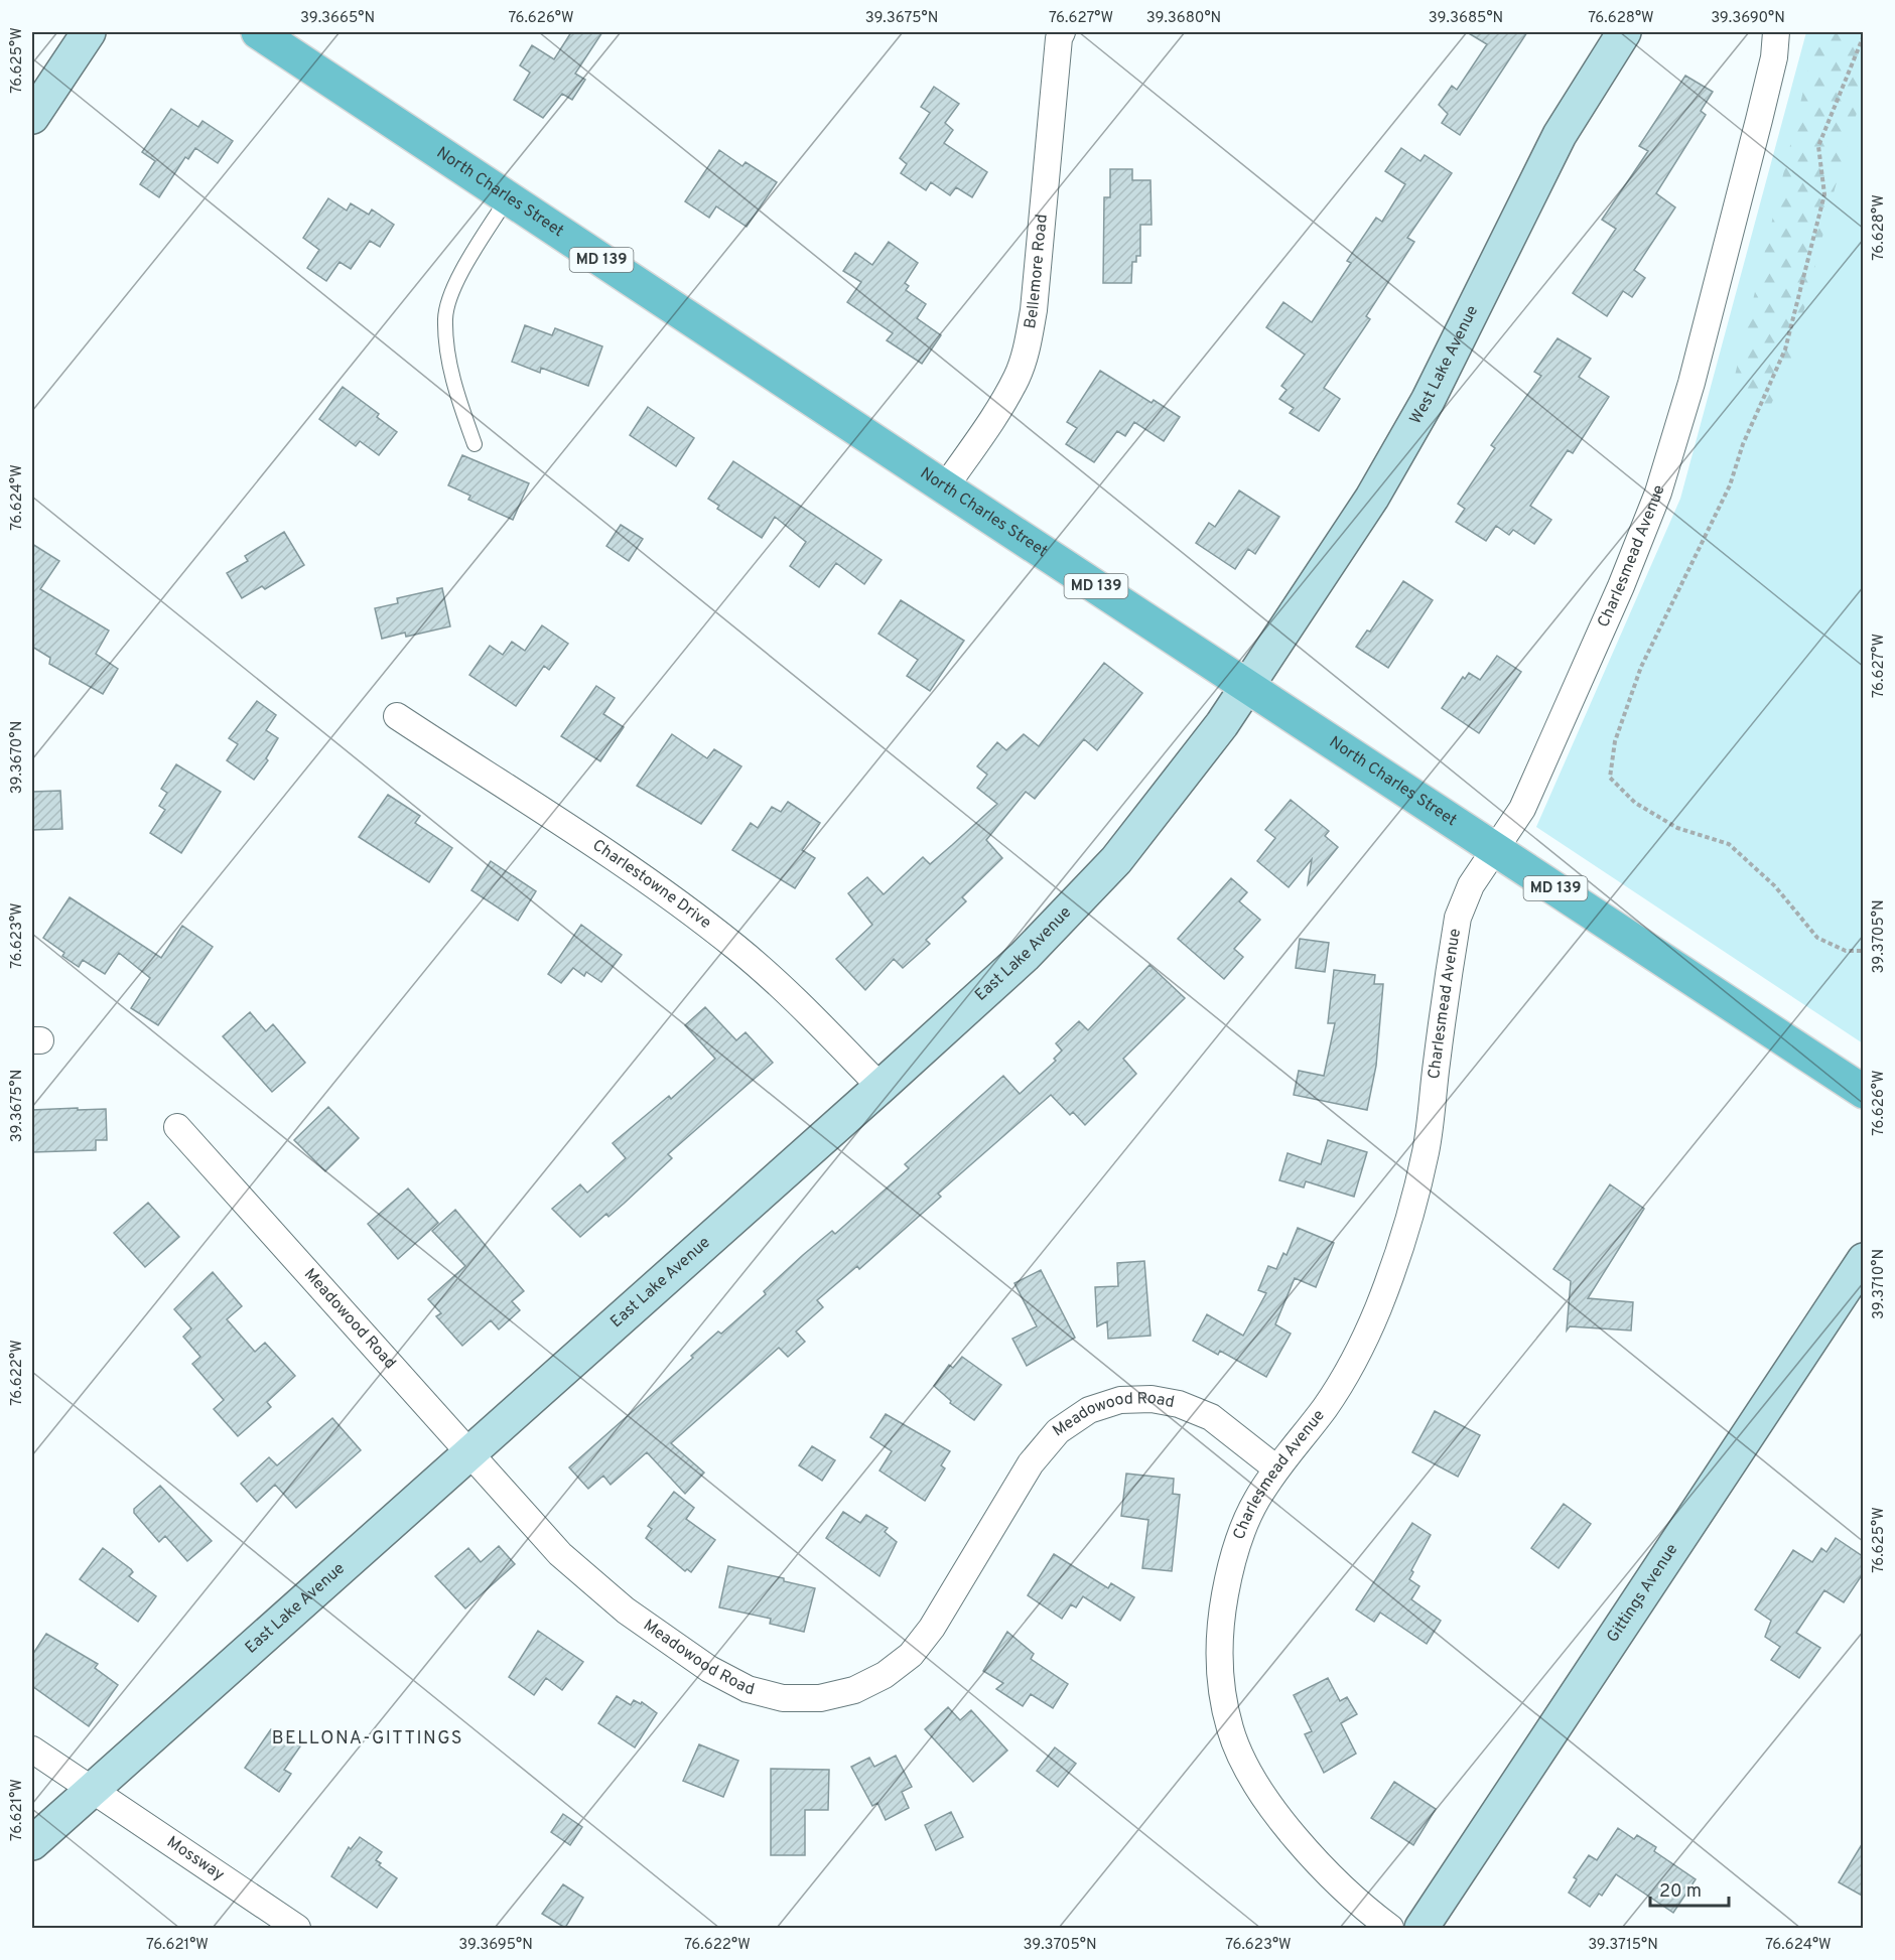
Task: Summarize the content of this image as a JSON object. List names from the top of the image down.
{
  "streets": {
    "main road": ["North Charles Street", "MD 139"],
    "street": [
      "Bellemore Road",
      "West Lake Avenue",
      "Charlesmead Avenue",
      "Charlestowne Drive",
      "East Lake Avenue",
      "Meadowood Road",
      "Gittings Avenue",
      "Mossway"
    ]
  },
  "crossings": [
    ["North Charles Street", "Bellemore Road"],
    ["North Charles Street", "West Lake Avenue"],
    ["North Charles Street", "Charlesmead Avenue"],
    ["North Charles Street", "East Lake Avenue"],
    ["West Lake Avenue", "East Lake Avenue"],
    ["Charlesmead Avenue", "Meadowood Road"],
    ["Charlestowne Drive", "East Lake Avenue"],
    ["East Lake Avenue", "Meadowood Road"],
    ["East Lake Avenue", "Mossway"]
  ],
  "districts": ["BELLONA-GITTINGS"],
  "scale_bar": "20 m",
  "coordinates": [
    "39.3665°N",
    "76.626°W",
    "39.3675°N",
    "76.627°W",
    "39.3680°N",
    "39.3685°N",
    "76.628°W",
    "39.3690°N",
    "76.625°W",
    "76.624°W",
    "39.3670°N",
    "76.623°W",
    "39.3705°N",
    "39.3710°N",
    "76.622°W",
    "76.621°W",
    "39.3695°N",
    "39.3715°N"
  ]
}
